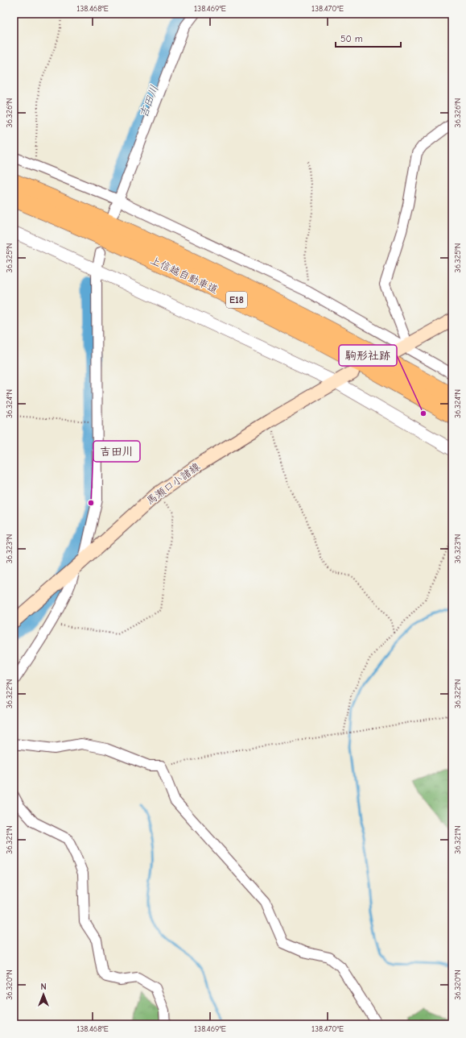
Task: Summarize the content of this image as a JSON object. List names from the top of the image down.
{
  "streets": {
    "highway": ["上信越自動車道", "E18"],
    "main road": ["馬瀬口小諸線"]
  },
  "water": ["吉田川"],
  "places": ["駒形社跡", "吉田川"],
  "scale_bar": "50 m",
  "north": "top",
  "coordinates": [
    "138.468°E",
    "138.469°E",
    "138.470°E",
    "36.326°N",
    "36.325°N",
    "36.324°N",
    "36.323°N",
    "36.322°N",
    "36.321°N",
    "36.320°N"
  ]
}
